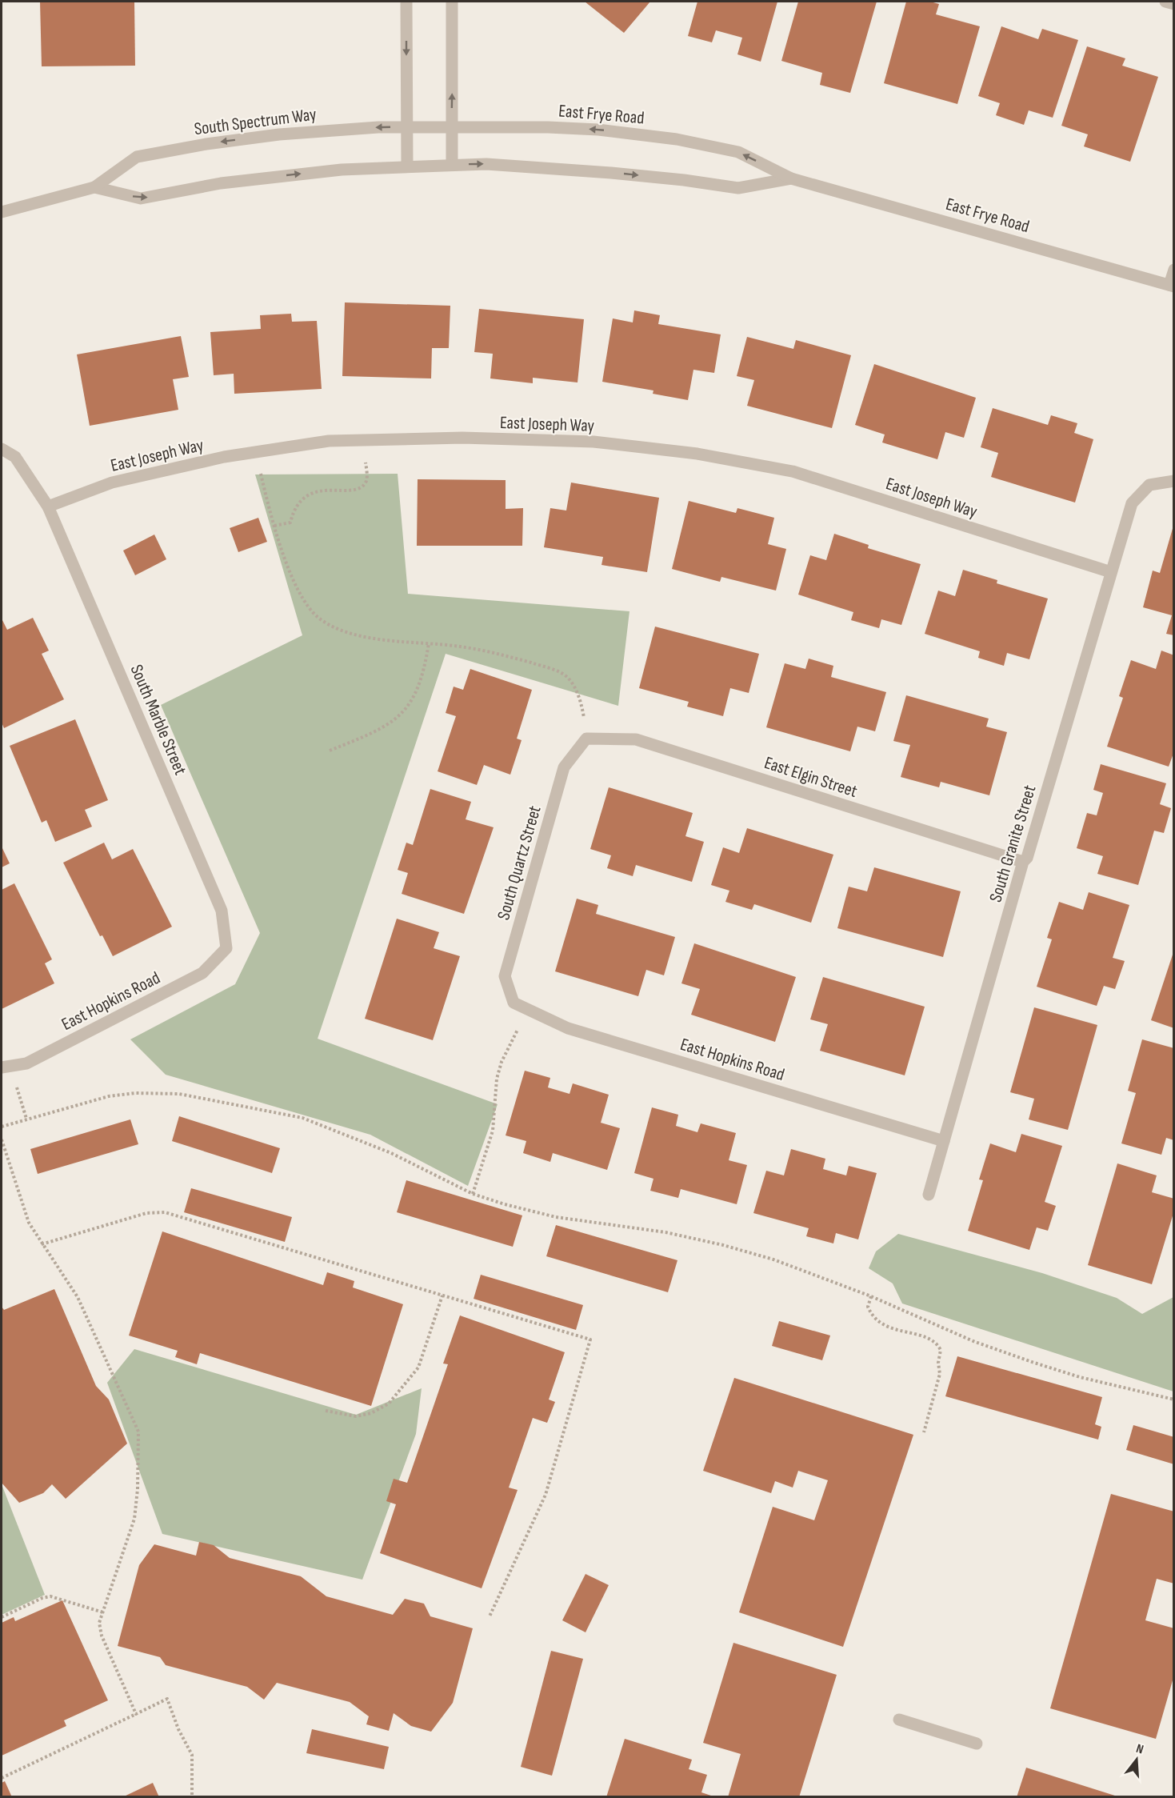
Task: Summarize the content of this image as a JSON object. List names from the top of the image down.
{
  "streets": {
    "street": [
      "East Frye Road",
      "South Spectrum Way",
      "East Joseph Way",
      "South Marble Street",
      "East Elgin Street",
      "South Granite Street",
      "South Quartz Street",
      "East Hopkins Road"
    ]
  },
  "crossings": [
    ["East Frye Road", "South Spectrum Way"],
    ["East Joseph Way", "South Marble Street"],
    ["East Joseph Way", "South Granite Street"],
    ["South Marble Street", "East Hopkins Road"],
    ["East Elgin Street", "South Granite Street"],
    ["East Elgin Street", "South Quartz Street"],
    ["South Granite Street", "East Hopkins Road"],
    ["South Quartz Street", "East Hopkins Road"]
  ],
  "north": "top"
}
